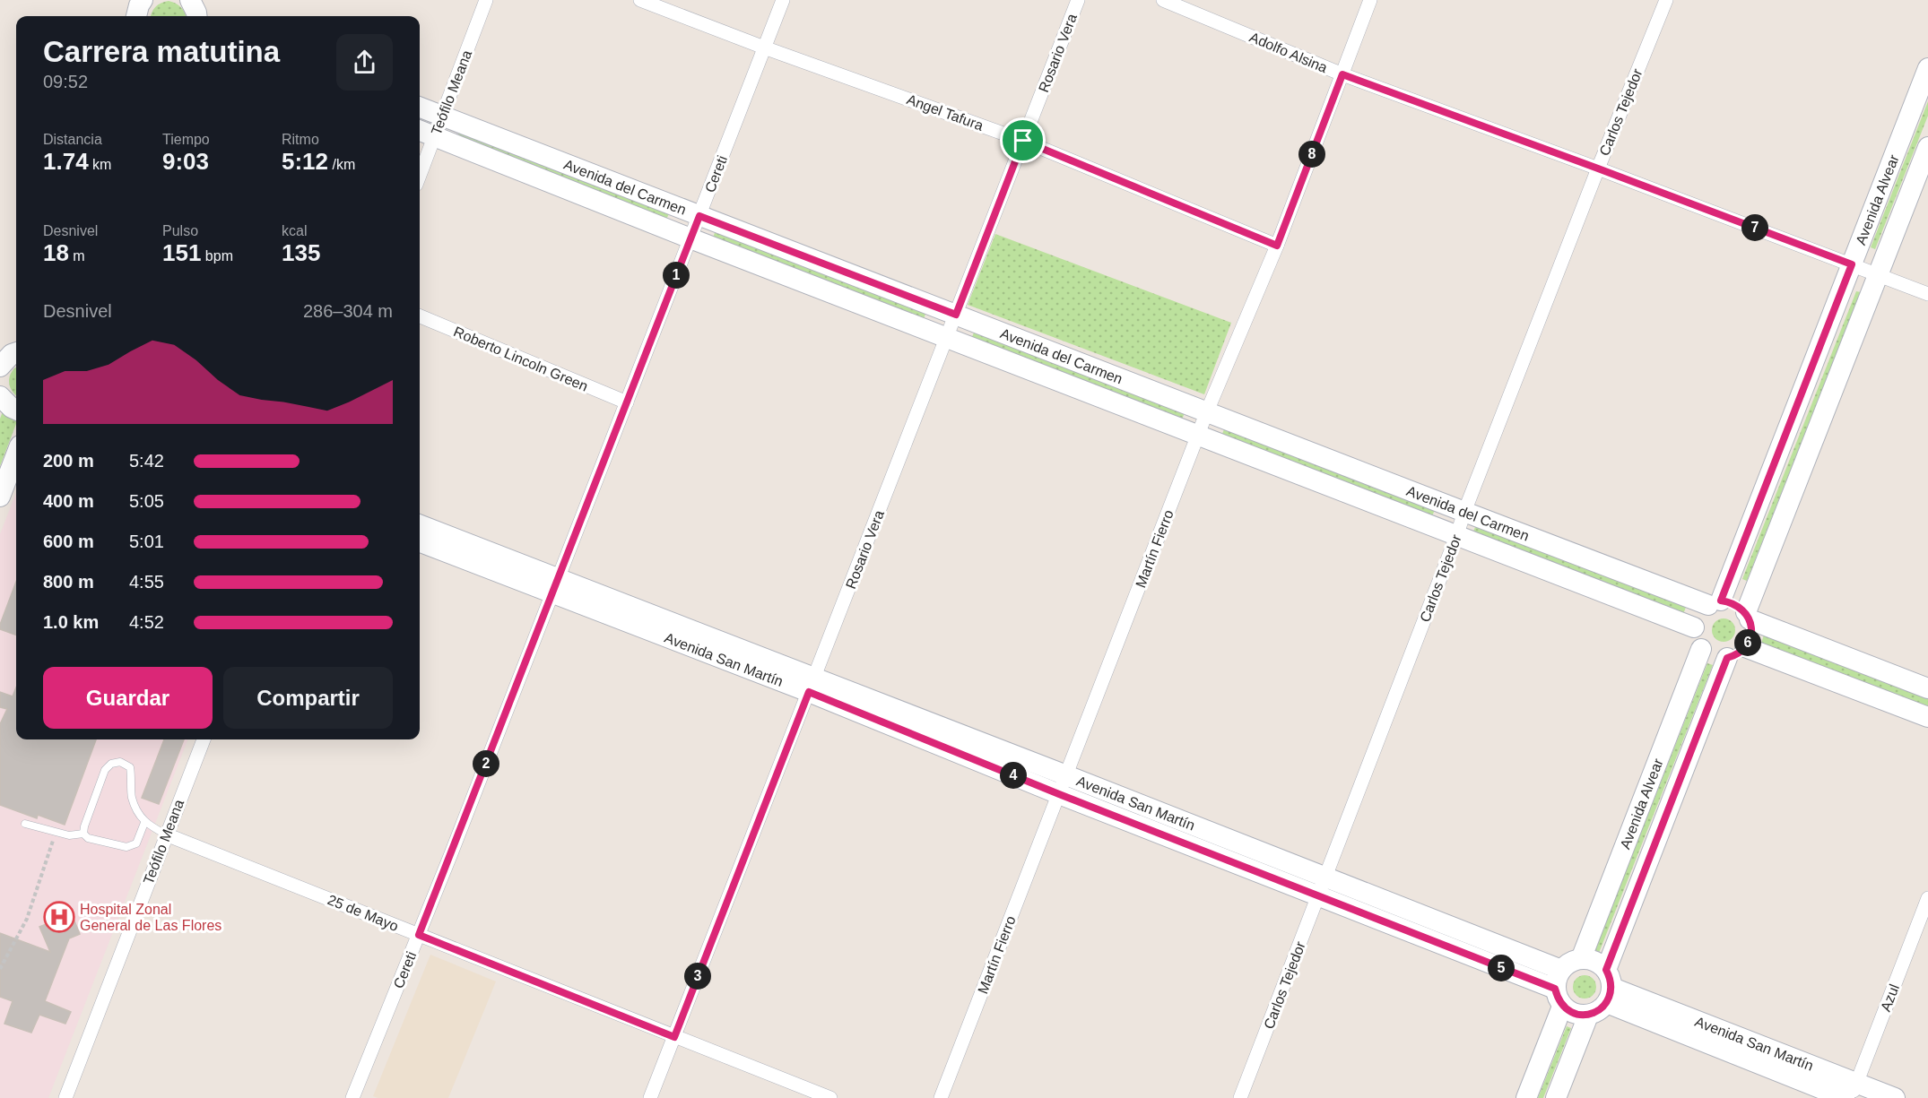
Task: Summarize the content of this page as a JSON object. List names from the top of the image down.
{
  "streets": {
    "main road": ["Avenida del Carmen", "Avenida Alvear", "Avenida San Martín"],
    "street": [
      "Adolfo Alsina",
      "Rosario Vera",
      "Teófilo Meana",
      "Angel Tafura",
      "Carlos Tejedor",
      "Cereti",
      "Roberto Lincoln Green",
      "Martín Fierro",
      "25 de Mayo",
      "Azul"
    ]
  },
  "crossings": [
    ["Adolfo Alsina", "Carlos Tejedor"],
    ["Adolfo Alsina", "Avenida Alvear"],
    ["Adolfo Alsina", "Martín Fierro"],
    ["Rosario Vera", "Angel Tafura"],
    ["Rosario Vera", "Avenida del Carmen"],
    ["Rosario Vera", "Avenida San Martín"],
    ["Rosario Vera", "25 de Mayo"],
    ["Teófilo Meana", "Avenida del Carmen"],
    ["Teófilo Meana", "25 de Mayo"],
    ["Angel Tafura", "Cereti"],
    ["Angel Tafura", "Martín Fierro"],
    ["Carlos Tejedor", "Avenida del Carmen"],
    ["Carlos Tejedor", "Avenida San Martín"],
    ["Cereti", "Avenida del Carmen"],
    ["Cereti", "Roberto Lincoln Green"],
    ["Cereti", "Avenida San Martín"],
    ["Cereti", "25 de Mayo"],
    ["Avenida del Carmen", "Avenida Alvear"],
    ["Avenida del Carmen", "Martín Fierro"],
    ["Avenida Alvear", "Avenida San Martín"],
    ["Martín Fierro", "Avenida San Martín"]
  ],
  "places": {
    "hospital": ["Hospital Zonal General de Las Flores"]
  },
  "page": {
    "heading": ["Carrera matutina", "09:52"],
    "stats": [
      ["Distancia", "1.74 km"],
      ["Tiempo", "9:03"],
      ["Ritmo", "5:12 /km"],
      ["Desnivel", "18 m"],
      ["Pulso", "151 bpm"],
      ["kcal", "135"]
    ],
    "pins": [
      "8",
      "7",
      "1",
      "6",
      "2",
      "4",
      "5",
      "3"
    ],
    "chart": ["Desnivel", "286–304 m"],
    "list": [
      {
        "name": "200 m",
        "note": "5:42"
      },
      {
        "name": "400 m",
        "note": "5:05"
      },
      {
        "name": "600 m",
        "note": "5:01"
      },
      {
        "name": "800 m",
        "note": "4:55"
      },
      {
        "name": "1.0 km",
        "note": "4:52"
      }
    ],
    "buttons": ["Guardar", "Compartir"]
  }
}
